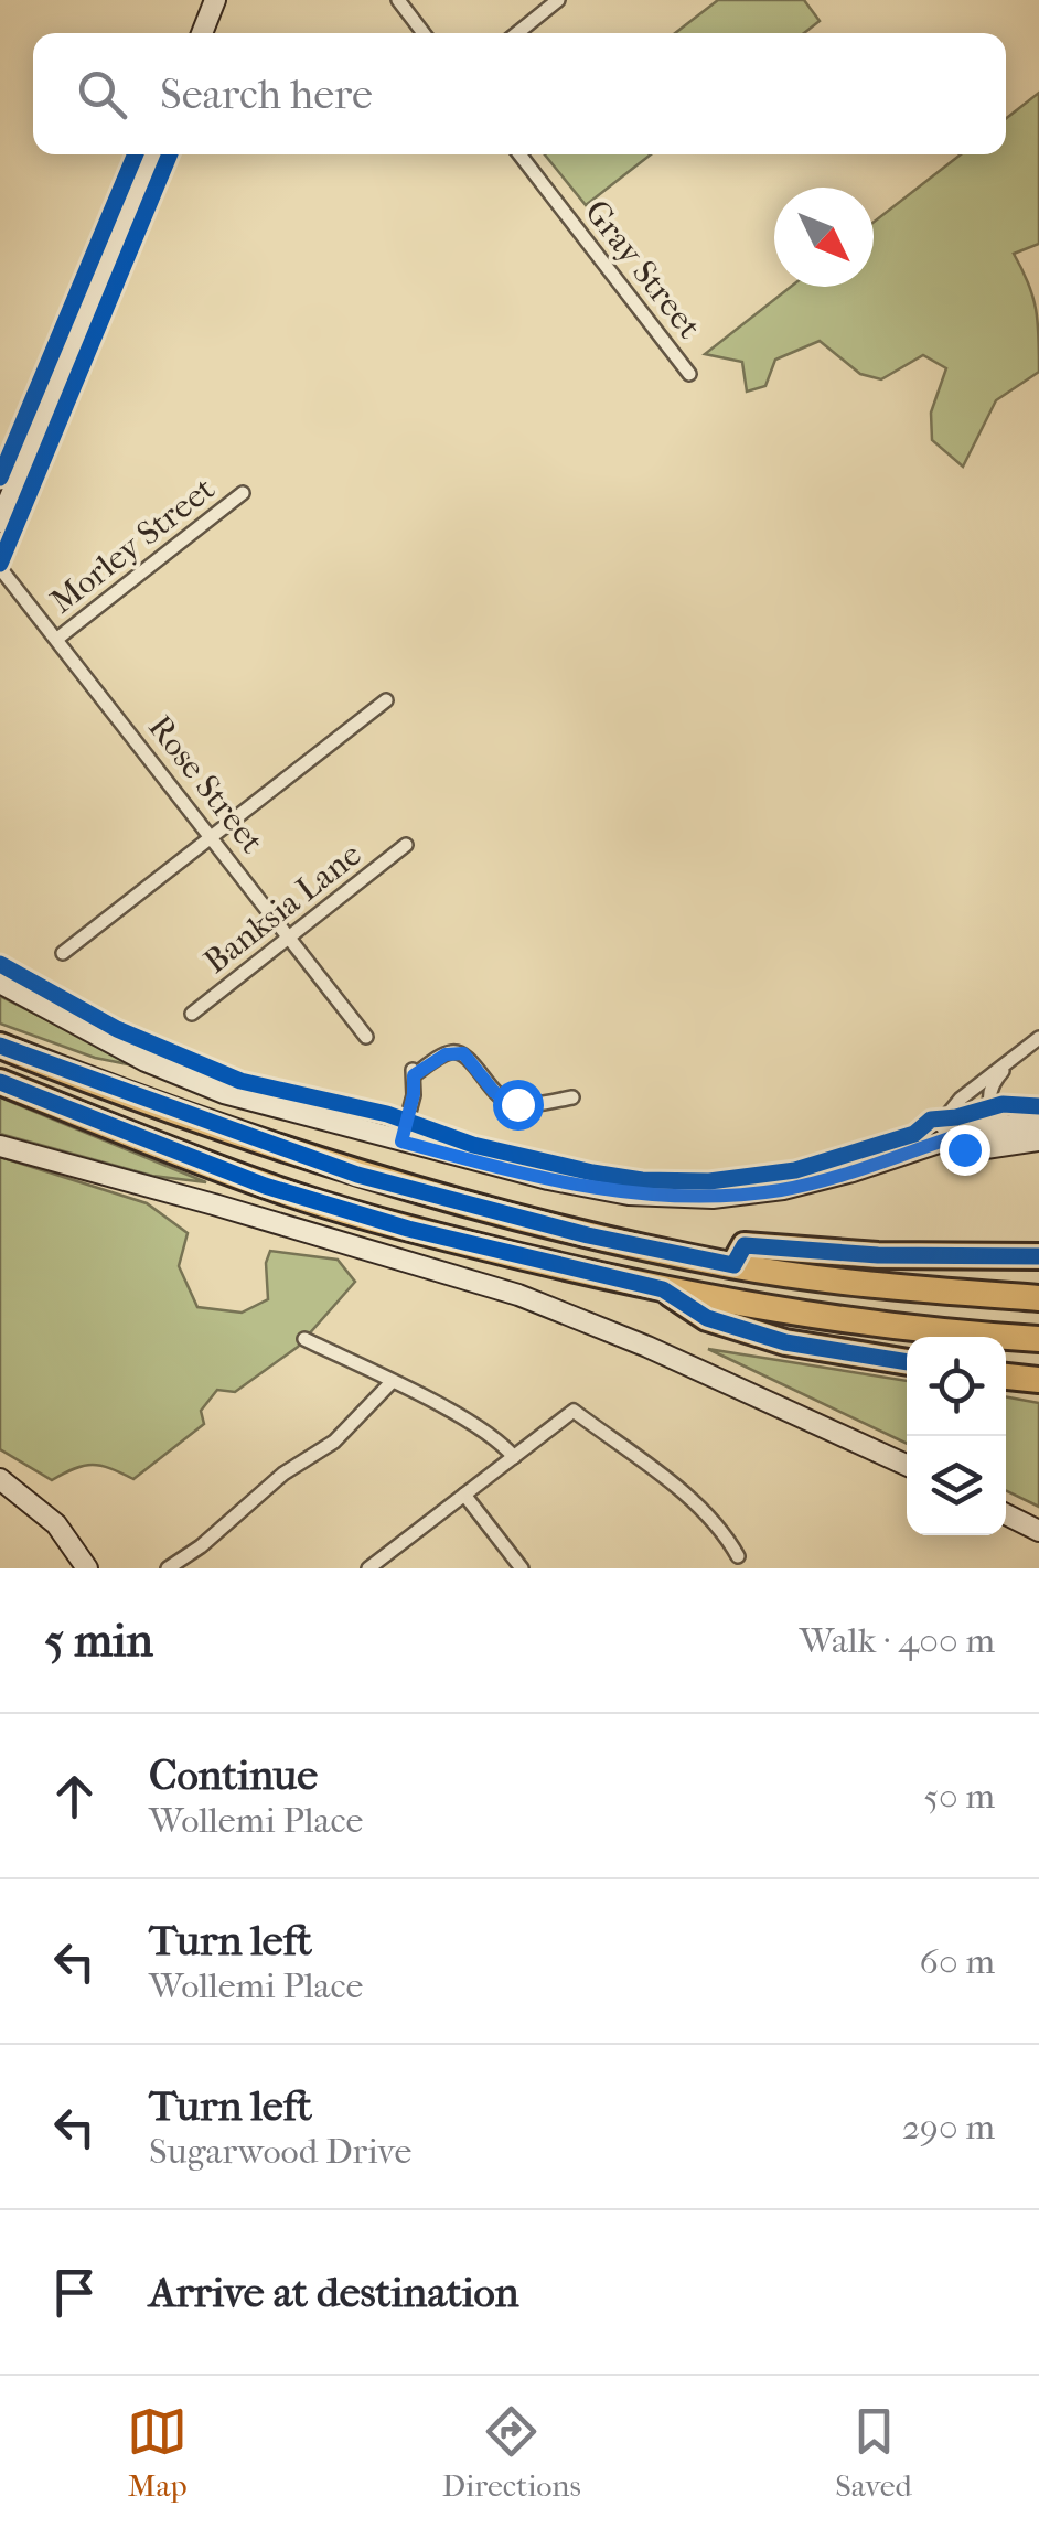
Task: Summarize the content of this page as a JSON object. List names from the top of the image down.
{
  "streets": {
    "street": [
      "Gray Street",
      "Morley Street",
      "Rose Street",
      "Banksia Lane"
    ]
  },
  "crossings": [
    ["Morley Street", "Rose Street"],
    ["Rose Street", "Banksia Lane"]
  ],
  "north": "bottom right",
  "page": {
    "search": "Search here",
    "heading": ["5 min", "Walk · 400 m"],
    "list": [
      ["Continue", "Wollemi Place", "50 m"],
      ["Turn left", "Wollemi Place", "60 m"],
      ["Turn left", "Sugarwood Drive", "290 m"],
      "Arrive at destination"
    ],
    "nav": ["Map", "Directions", "Saved"]
  }
}
